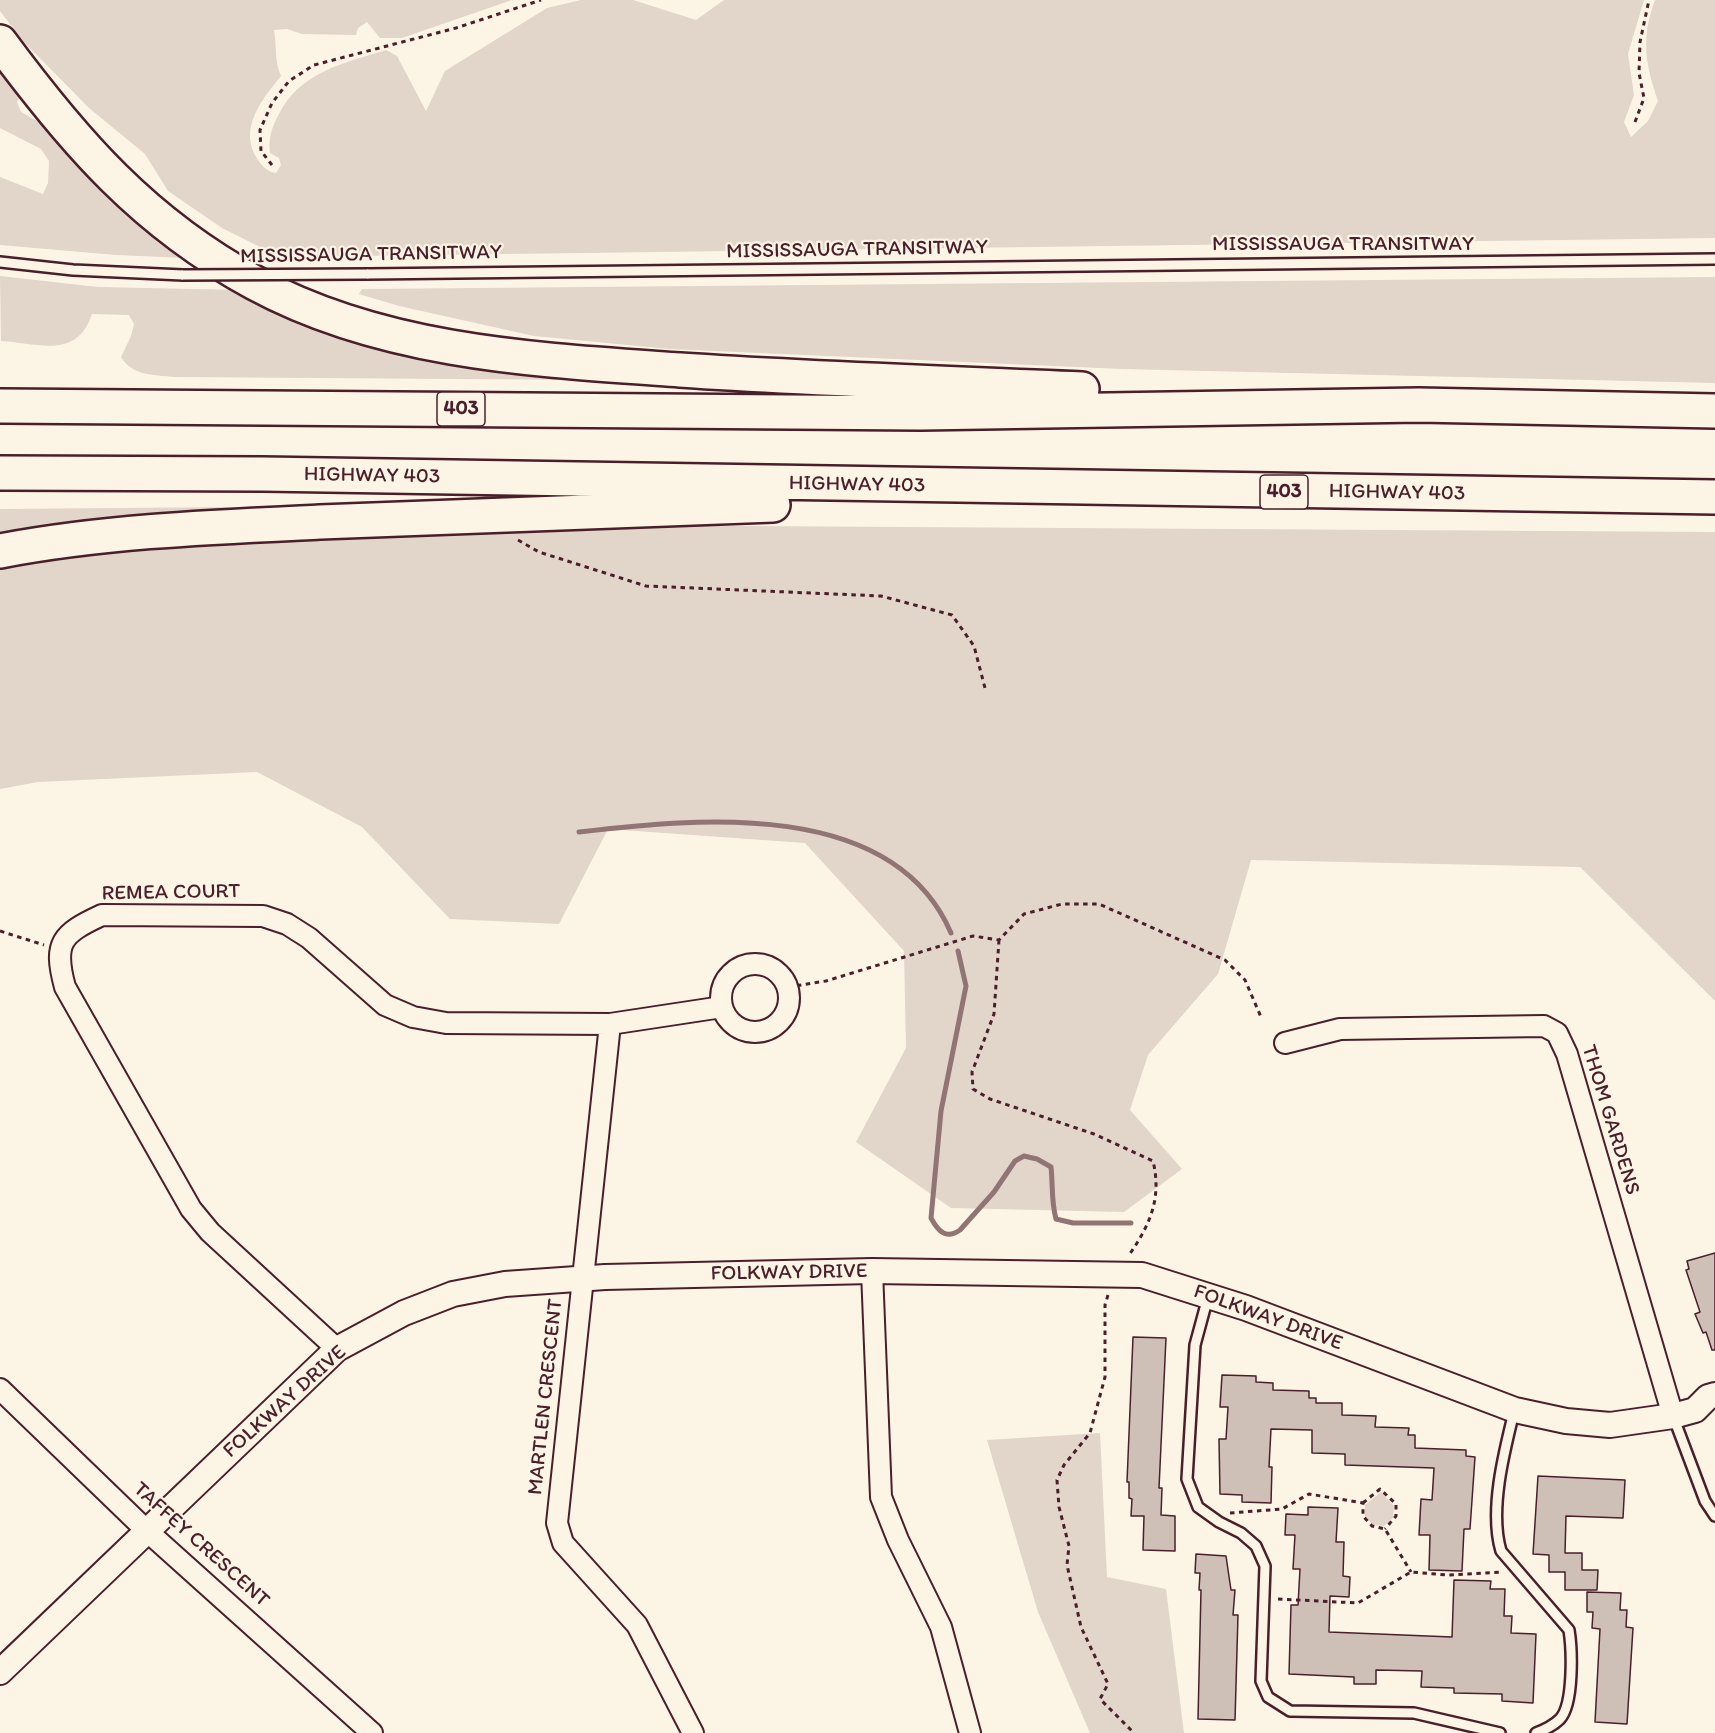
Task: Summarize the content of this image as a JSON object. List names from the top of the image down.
{
  "streets": {
    "highway": ["403", "HIGHWAY 403"],
    "street": [
      "REMEA COURT",
      "THOM GARDENS",
      "FOLKWAY DRIVE",
      "MARTLEN CRESCENT",
      "TAFFEY CRESCENT"
    ],
    "lane": ["MISSISSAUGA TRANSITWAY"]
  },
  "crossings": [
    ["REMEA COURT", "MARTLEN CRESCENT"],
    ["THOM GARDENS", "FOLKWAY DRIVE"],
    ["FOLKWAY DRIVE", "MARTLEN CRESCENT"],
    ["FOLKWAY DRIVE", "TAFFEY CRESCENT"]
  ]
}
